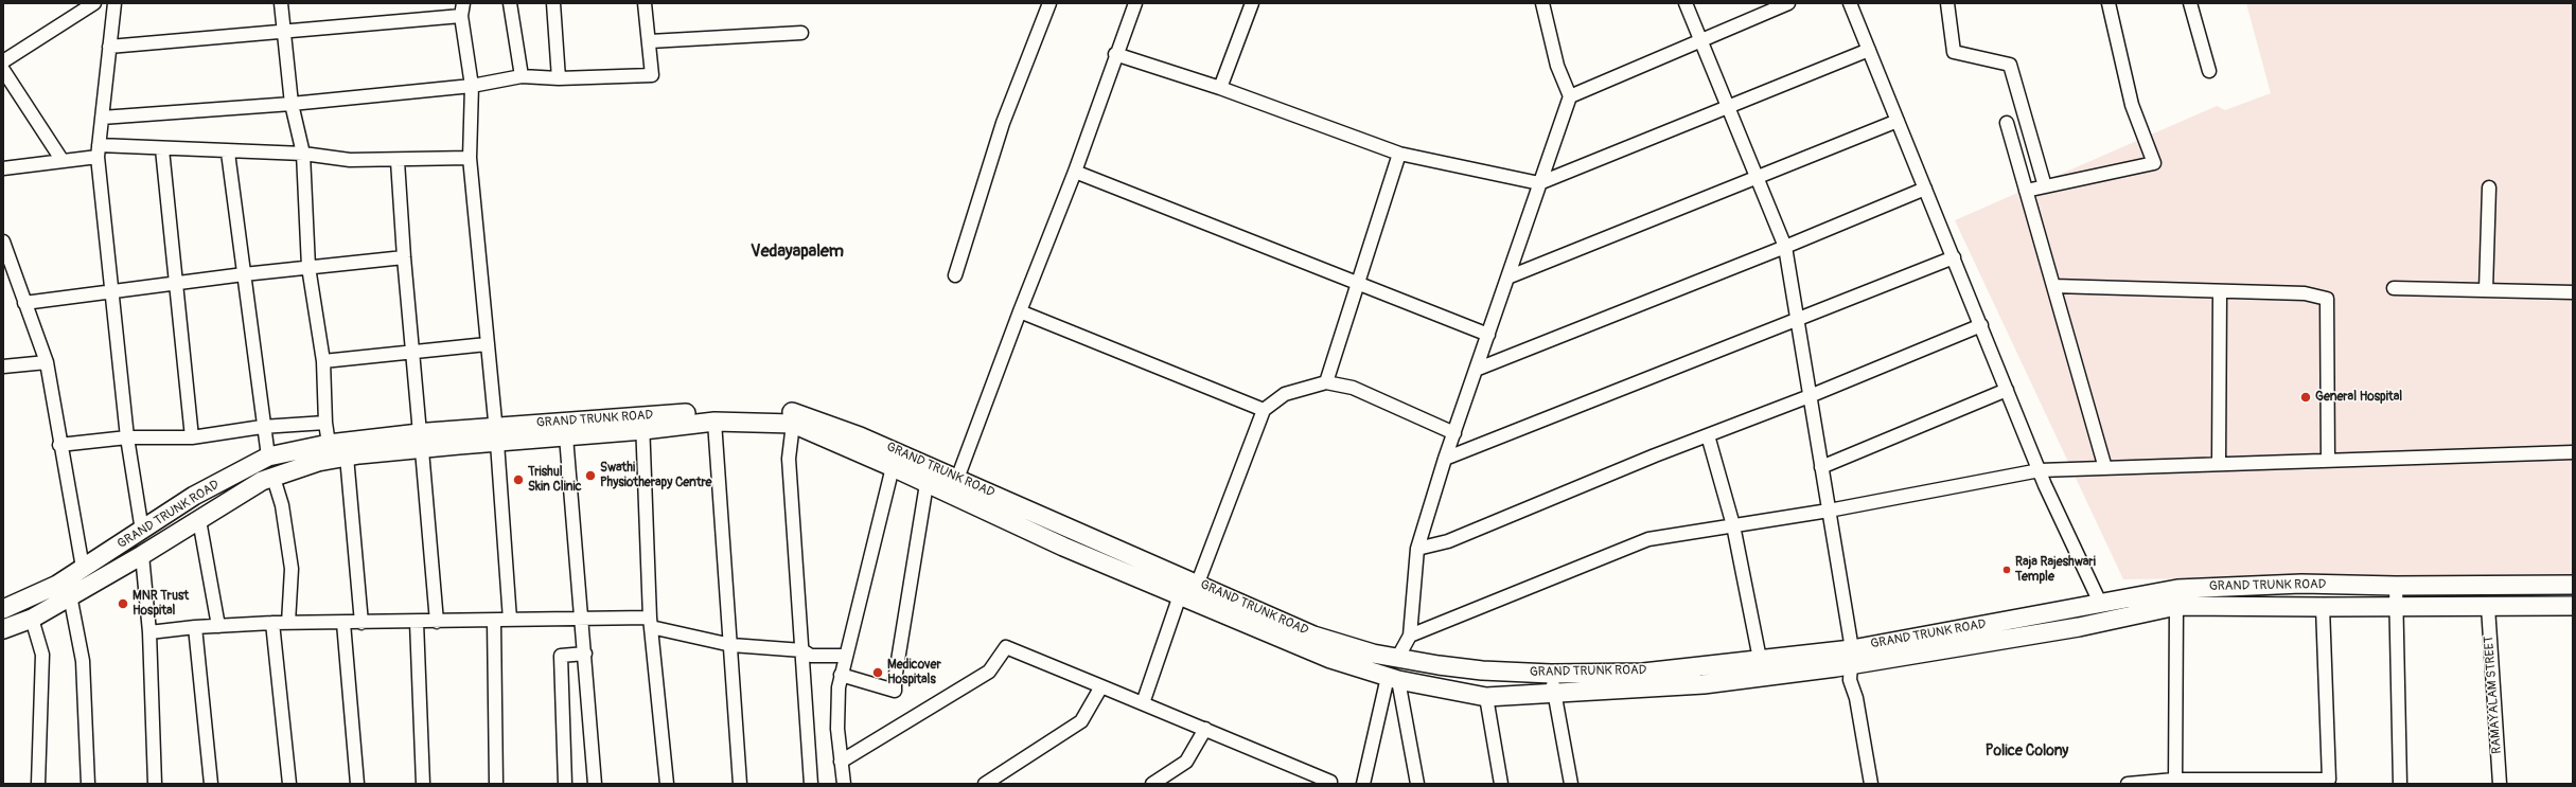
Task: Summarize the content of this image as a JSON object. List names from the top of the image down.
{
  "streets": {
    "main road": ["GRAND TRUNK ROAD"],
    "street": ["RAMAYALAM STREET"]
  },
  "districts": ["Vedayapalem", "Police Colony"],
  "places": [
    "General Hospital",
    "Swathi Physiotherapy Centre",
    "Trishul Skin Clinic",
    "Raja Rajeshwari Temple",
    "MNR Trust Hospital",
    "Medicover Hospitals"
  ]
}
